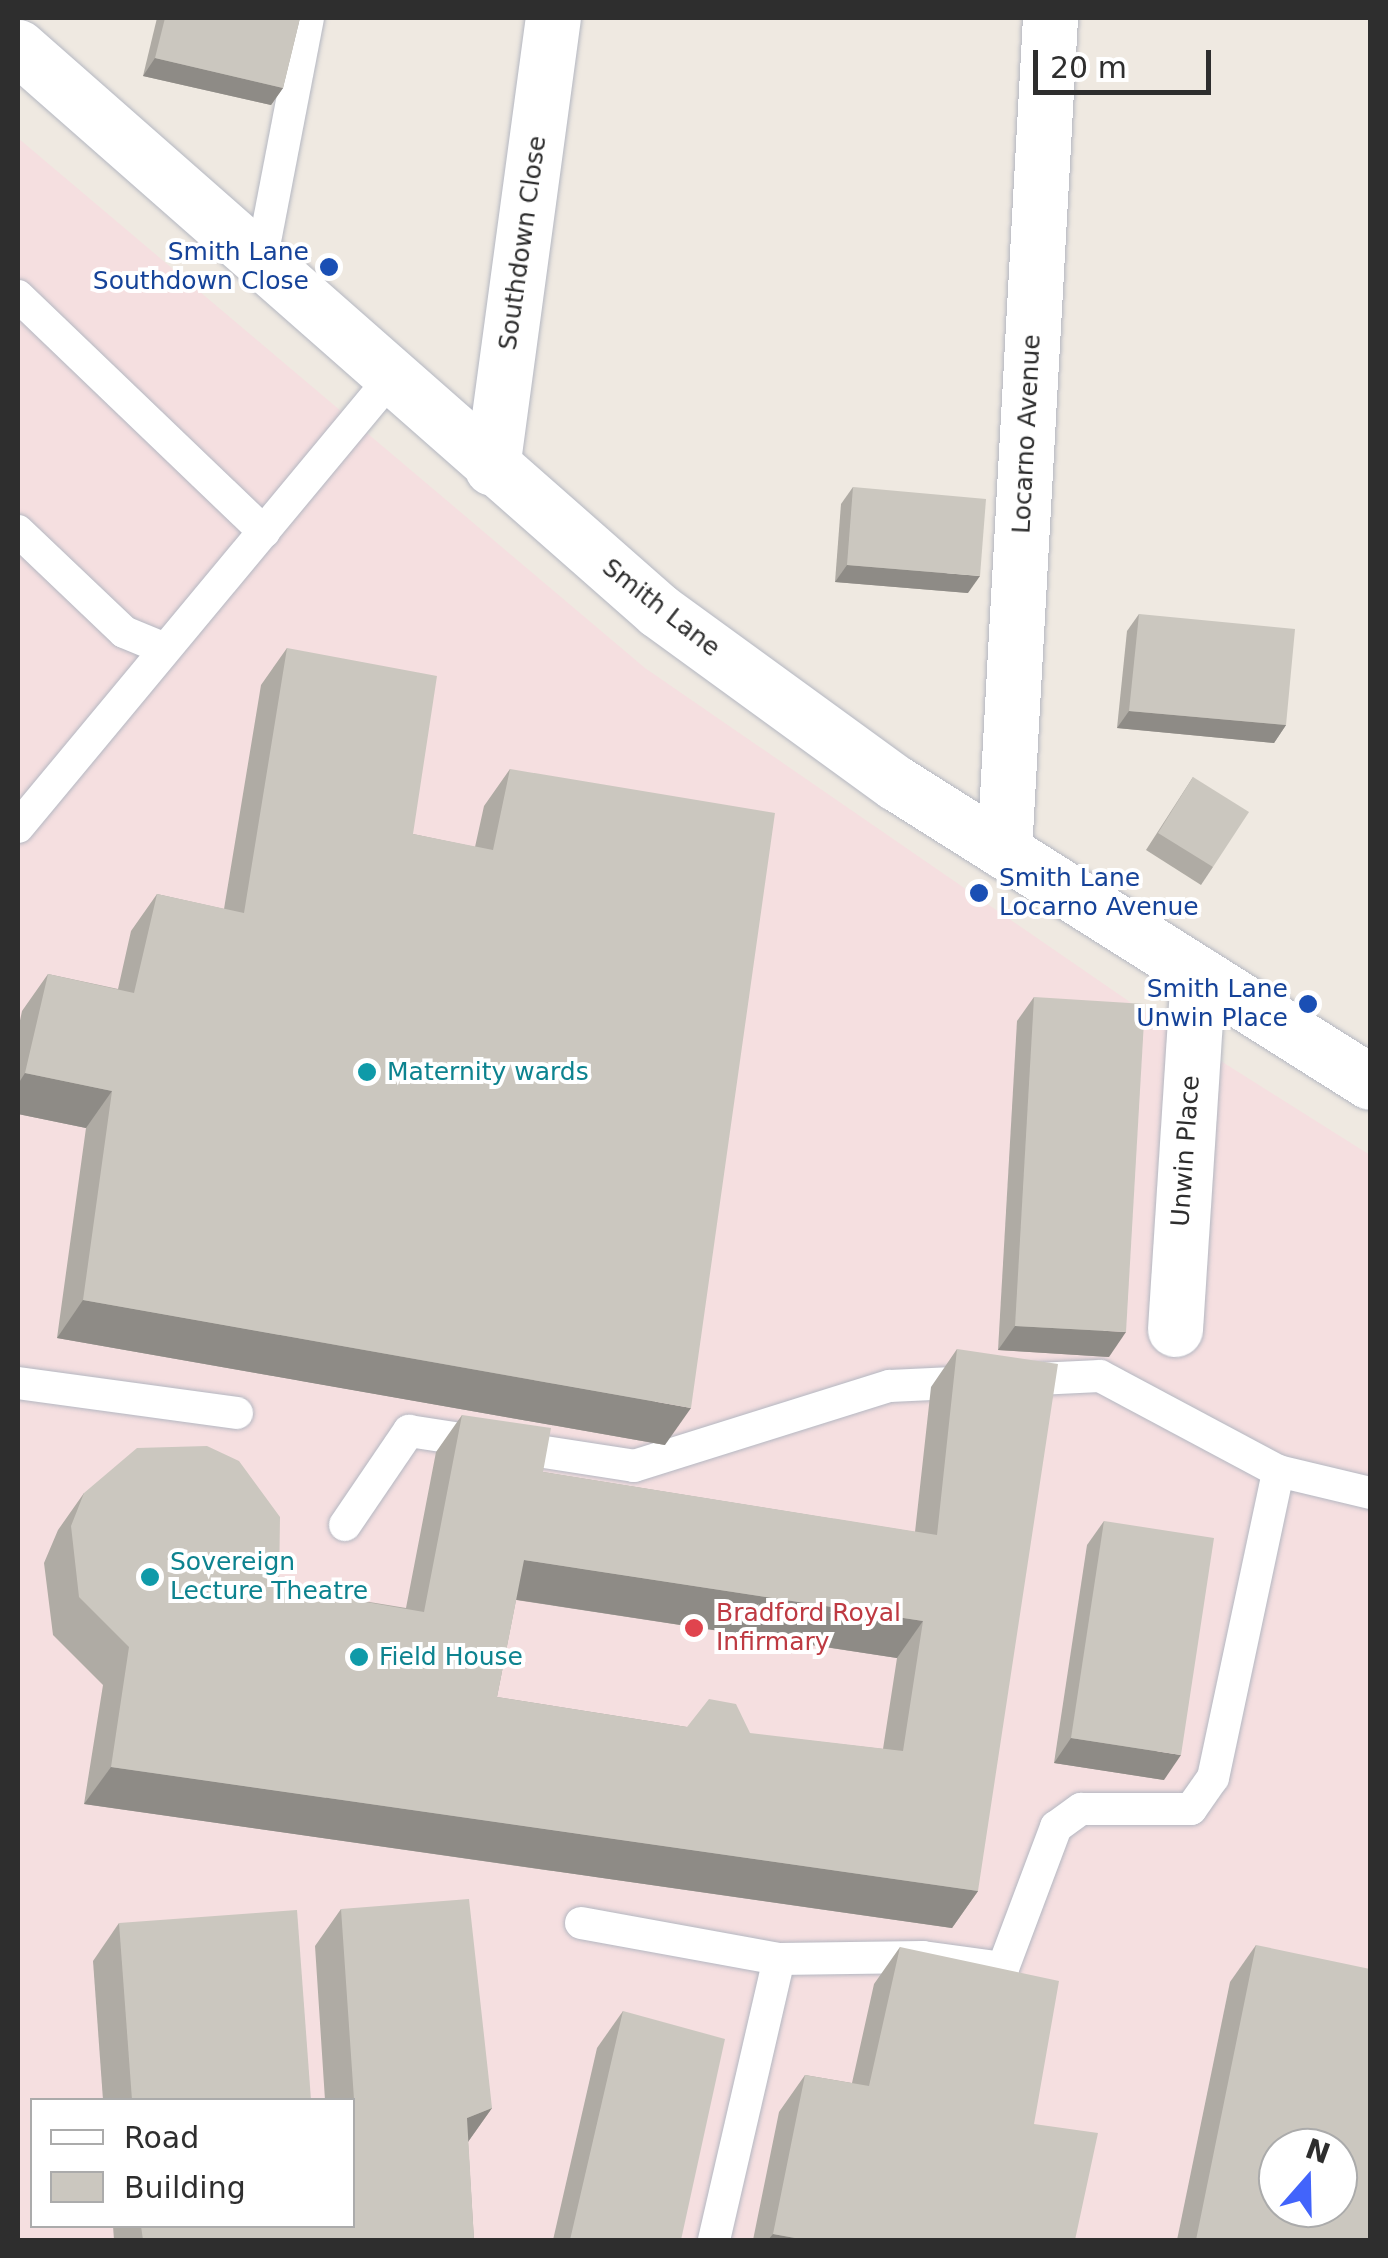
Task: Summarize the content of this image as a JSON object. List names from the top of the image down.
{
  "streets": {
    "street": [
      "Southdown Close",
      "Locarno Avenue",
      "Smith Lane",
      "Unwin Place"
    ]
  },
  "crossings": [
    ["Southdown Close", "Smith Lane"],
    ["Locarno Avenue", "Smith Lane"],
    ["Smith Lane", "Unwin Place"]
  ],
  "places": [
    "Smith Lane Southdown Close",
    "Smith Lane Locarno Avenue",
    "Smith Lane Unwin Place",
    "Maternity wards",
    "Sovereign Lecture Theatre",
    "Bradford Royal Infirmary",
    "Field House"
  ],
  "legend": ["Road", "Building"],
  "scale_bar": "20 m",
  "north": "top"
}
